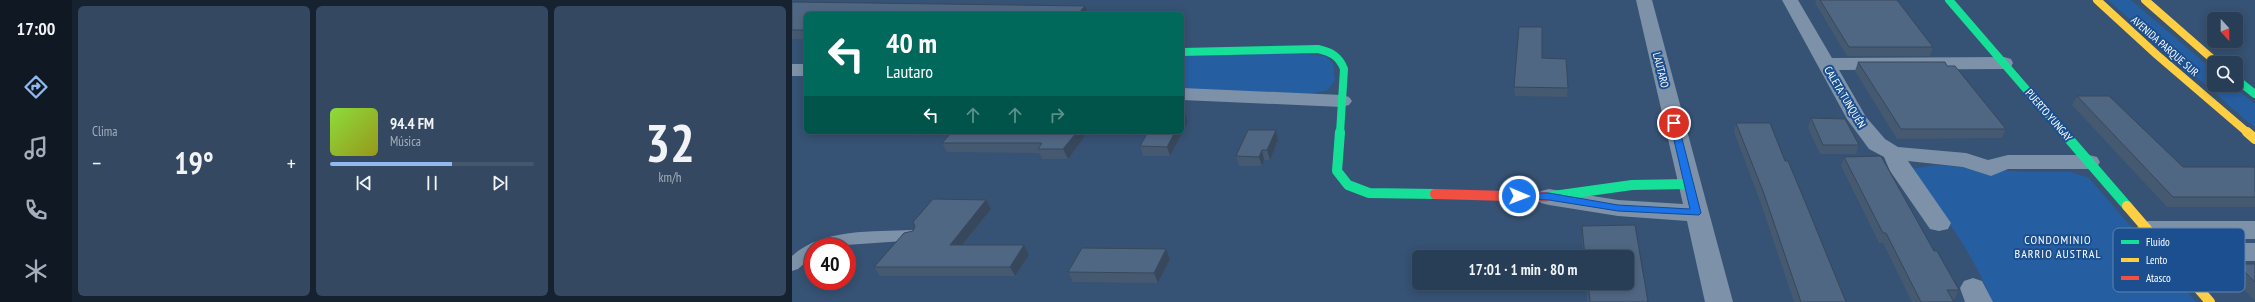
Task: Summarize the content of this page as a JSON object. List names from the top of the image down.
{
  "streets": {
    "street": [
      "AVENIDA PARQUE SUR",
      "LAUTARO",
      "CALETA TUNQUÉN",
      "PUERTO YUNGAY"
    ]
  },
  "districts": ["CONDOMINIO BARRIO AUSTRAL"],
  "legend": ["Fluido", "Lento", "Atasco"],
  "north": "bottom",
  "page": {
    "tabs": "17:00",
    "tile": [
      "Clima",
      ["32", "km/h"]
    ],
    "turn": ["40 m", "Lautaro"],
    "song": ["94.4 FM", "Música"],
    "heat": ["−", "19°", "+"],
    "limit": "40",
    "trip": "17:01 · 1 min · 80 m"
  }
}
